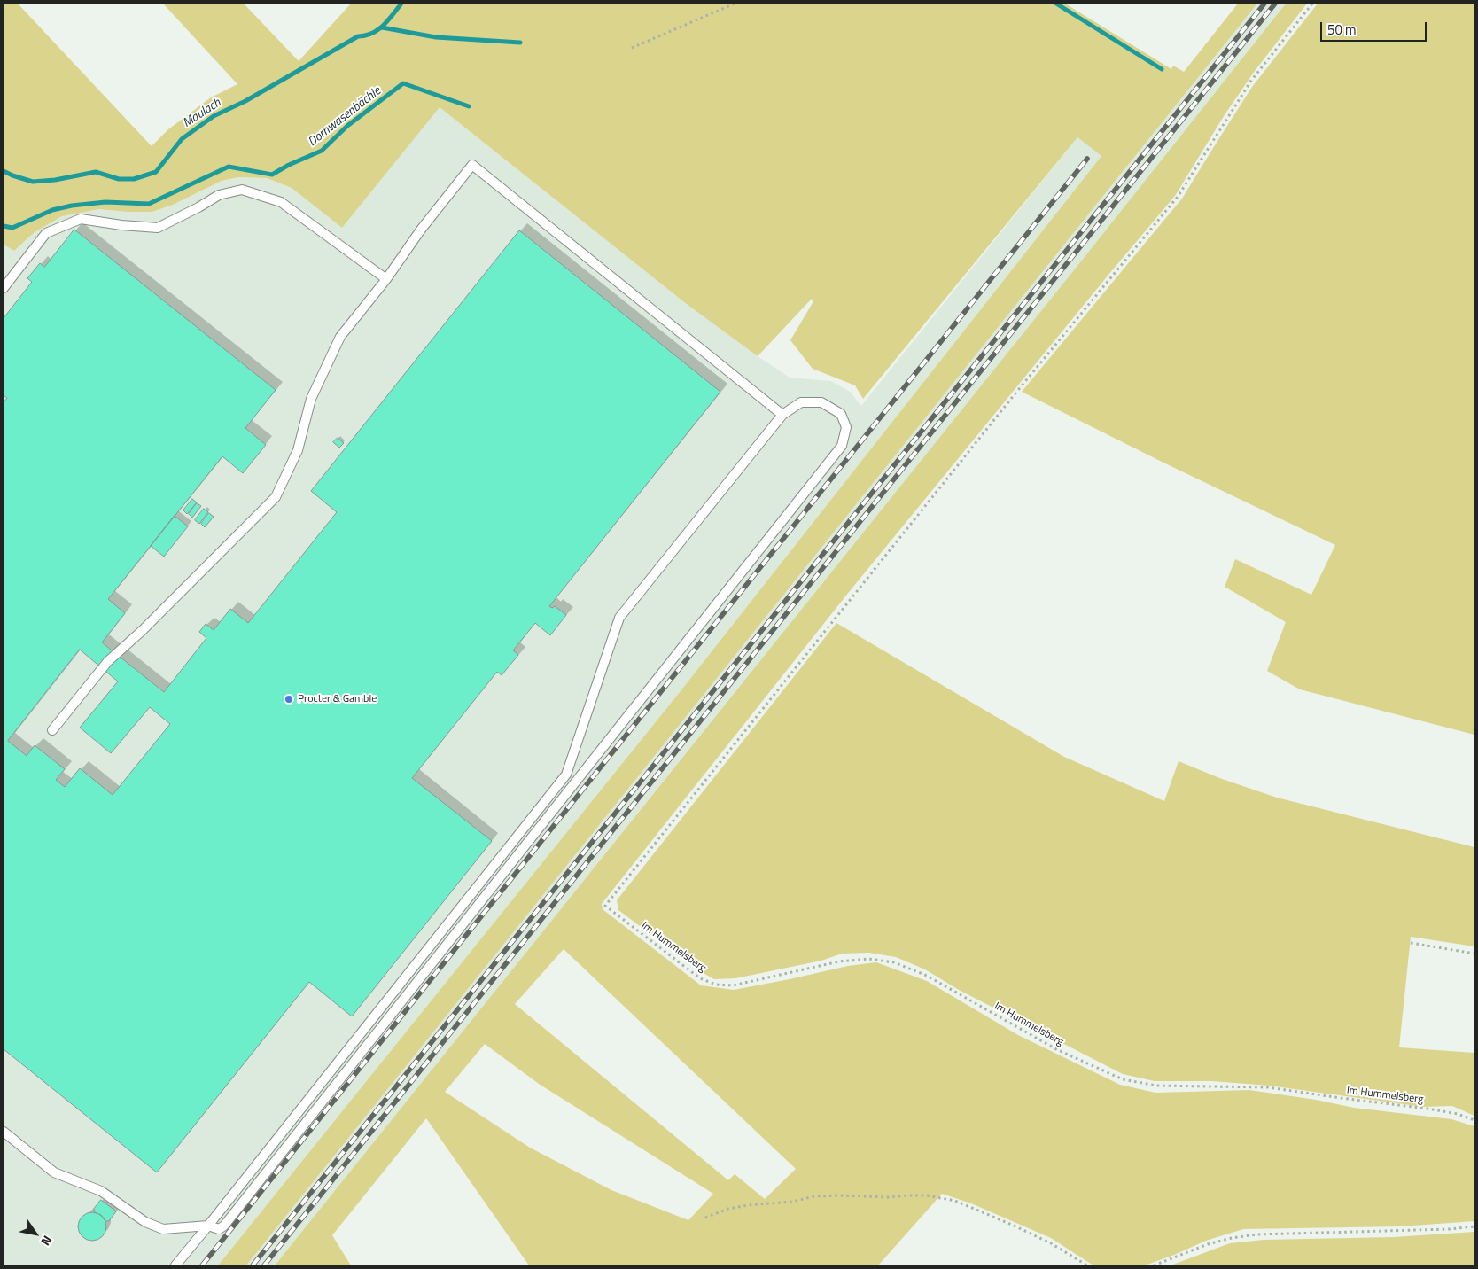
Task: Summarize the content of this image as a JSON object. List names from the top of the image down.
{
  "streets": {
    "path": ["Im Hummelsberg"]
  },
  "water": ["Maulach", "Dornwasenbächle"],
  "places": ["Procter & Gamble"],
  "scale_bar": "50 m",
  "north": "bottom right"
}
